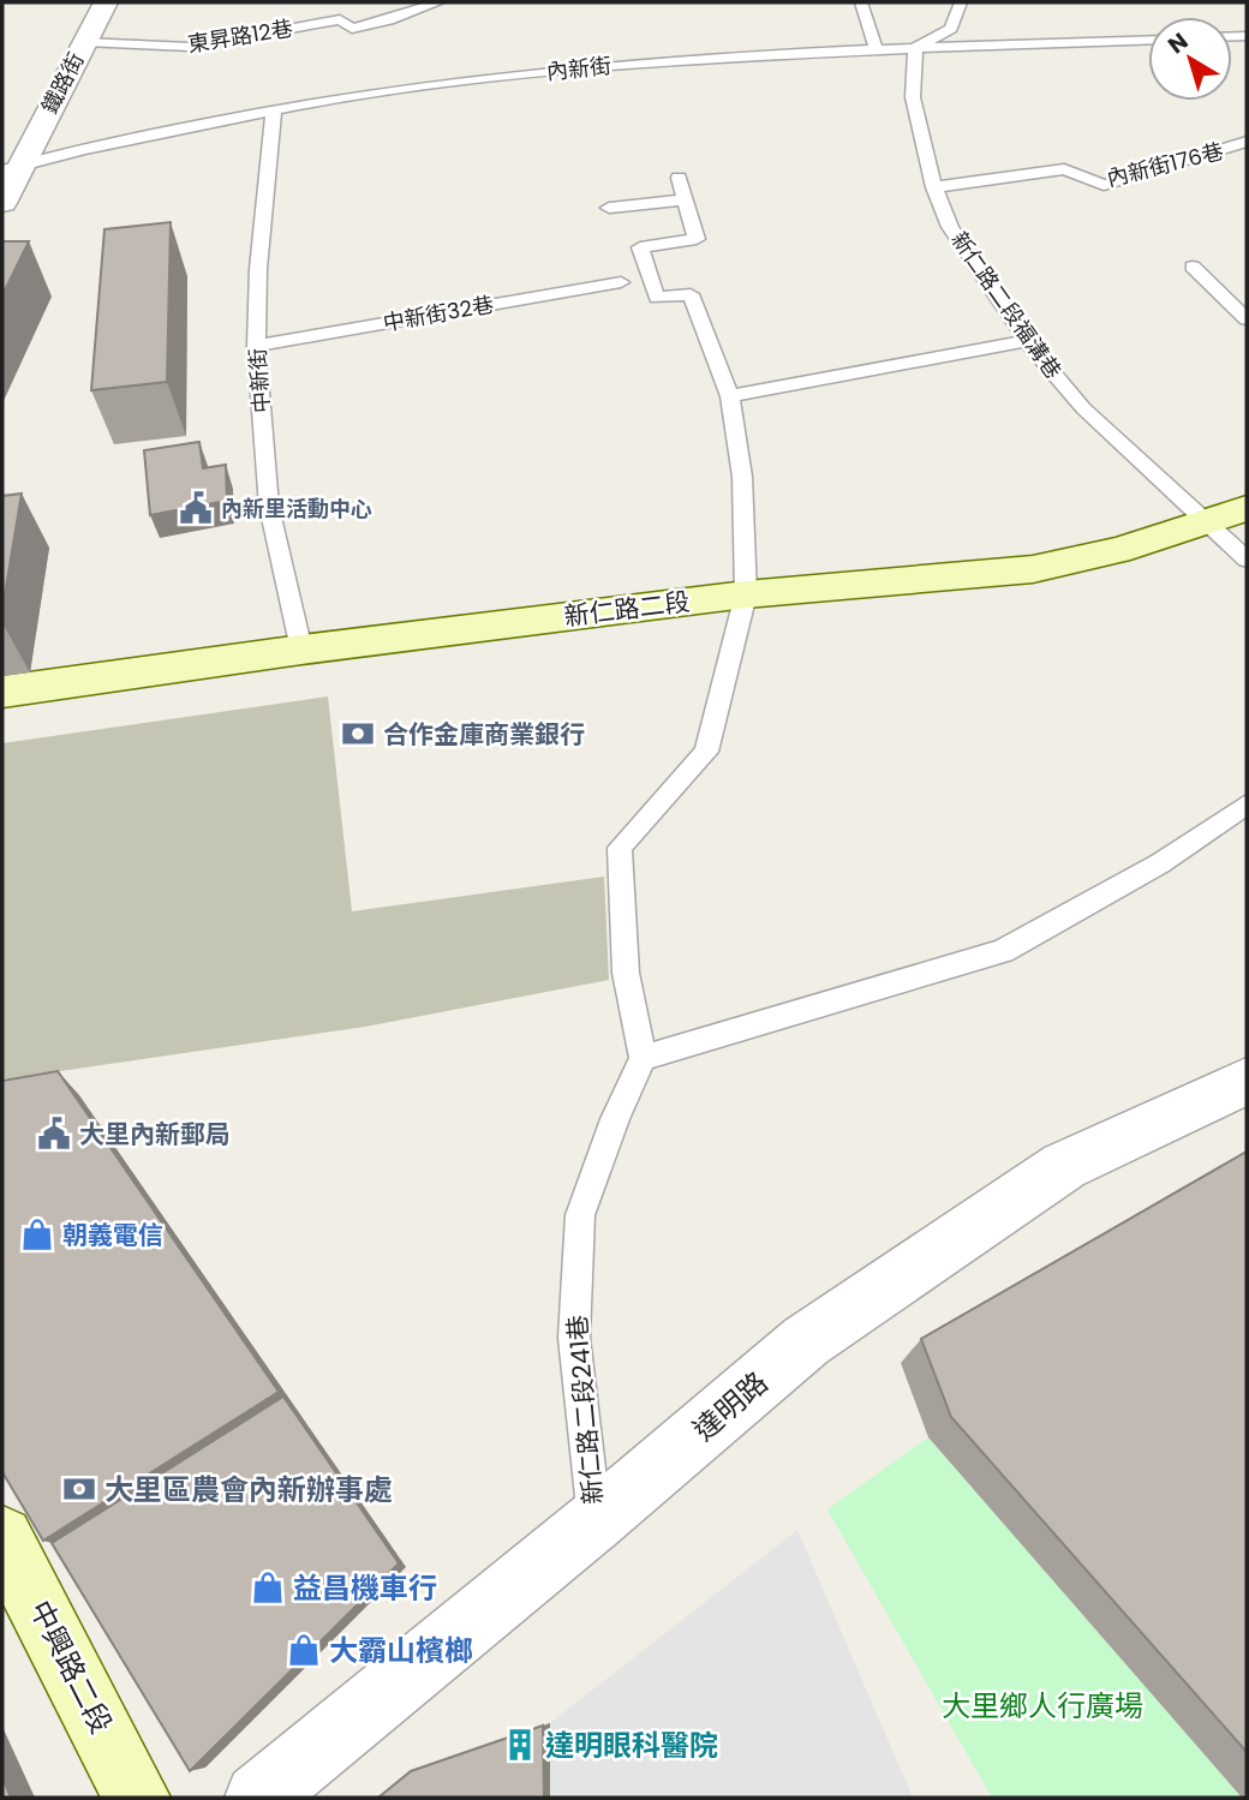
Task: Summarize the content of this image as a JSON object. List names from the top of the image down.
{
  "streets": {
    "street": [
      "鐵路街",
      "新仁路二段",
      "達明路",
      "中興路二段"
    ],
    "lane": [
      "東昇路12巷",
      "內新街",
      "內新街176巷",
      "新仁路二段福溝巷",
      "中新街32巷",
      "中新街",
      "新仁路二段241巷"
    ]
  },
  "crossings": [
    ["東昇路12巷", "鐵路街"],
    ["內新街", "鐵路街"],
    ["內新街", "新仁路二段福溝巷"],
    ["內新街", "中新街"],
    ["內新街176巷", "新仁路二段福溝巷"],
    ["新仁路二段福溝巷", "新仁路二段"],
    ["中新街32巷", "中新街"],
    ["中新街", "新仁路二段"],
    ["達明路", "新仁路二段241巷"]
  ],
  "parks": ["大里鄉人行廣場"],
  "places": {
    "public building": ["內新里活動中心", "大里內新郵局"],
    "bank": ["合作金庫商業銀行", "大里區農會內新辦事處"],
    "shop": ["朝義電信", "益昌機車行", "大霸山檳榔"],
    "building": ["達明眼科醫院"]
  },
  "north": "top left"
}
